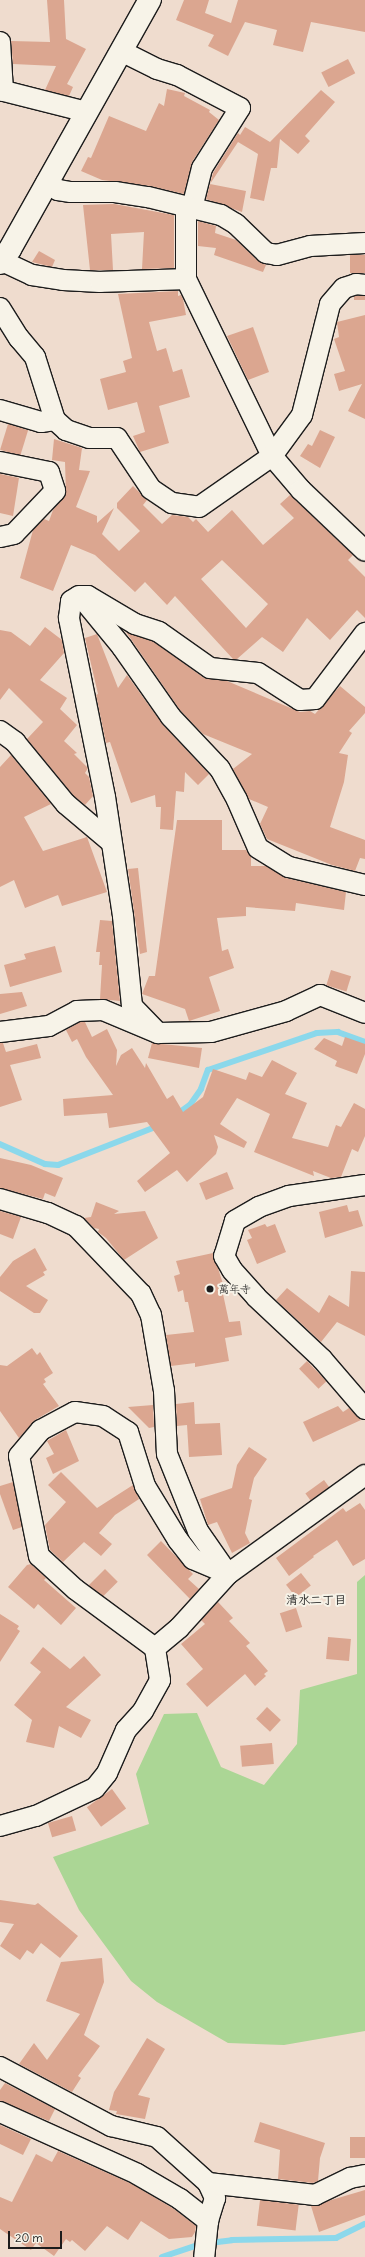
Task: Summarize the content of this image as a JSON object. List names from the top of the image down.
{
  "districts": ["清水二丁目"],
  "places": ["萬年寺"],
  "scale_bar": "20 m"
}
